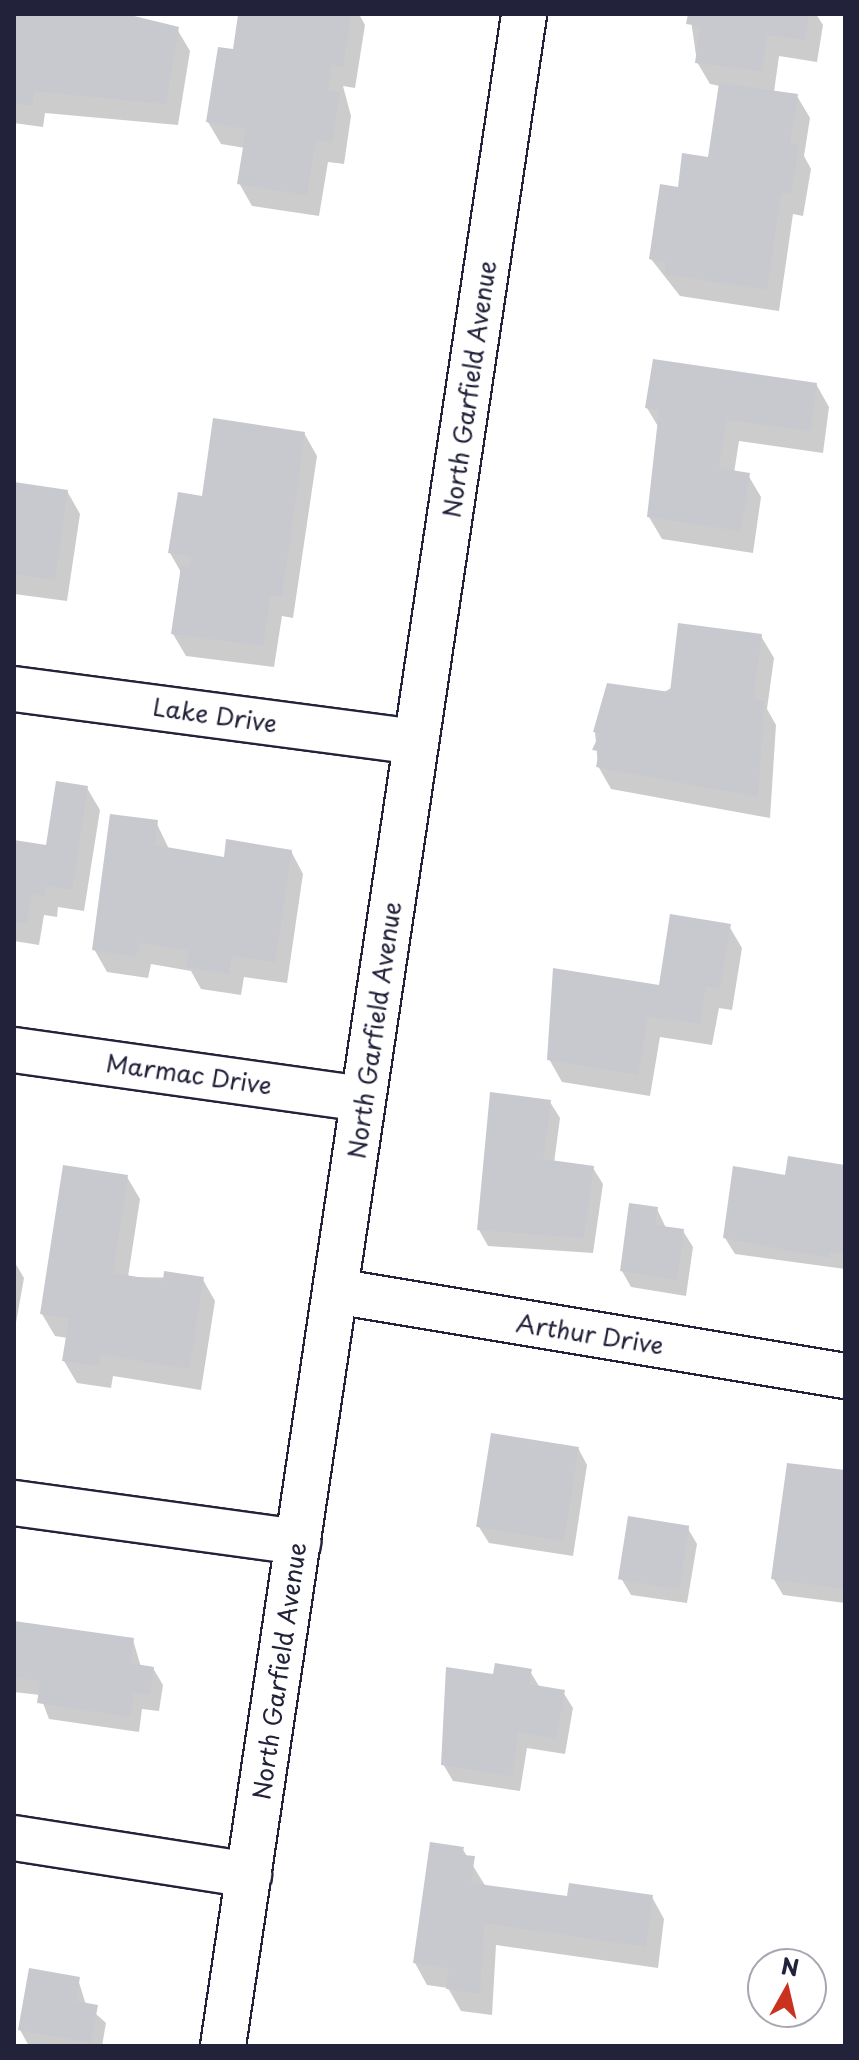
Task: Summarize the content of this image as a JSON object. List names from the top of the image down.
{
  "streets": {
    "street": [
      "North Garfield Avenue",
      "Lake Drive",
      "Marmac Drive",
      "Arthur Drive"
    ]
  },
  "crossings": [
    ["North Garfield Avenue", "Lake Drive"],
    ["North Garfield Avenue", "Marmac Drive"],
    ["North Garfield Avenue", "Arthur Drive"]
  ],
  "north": "top"
}
